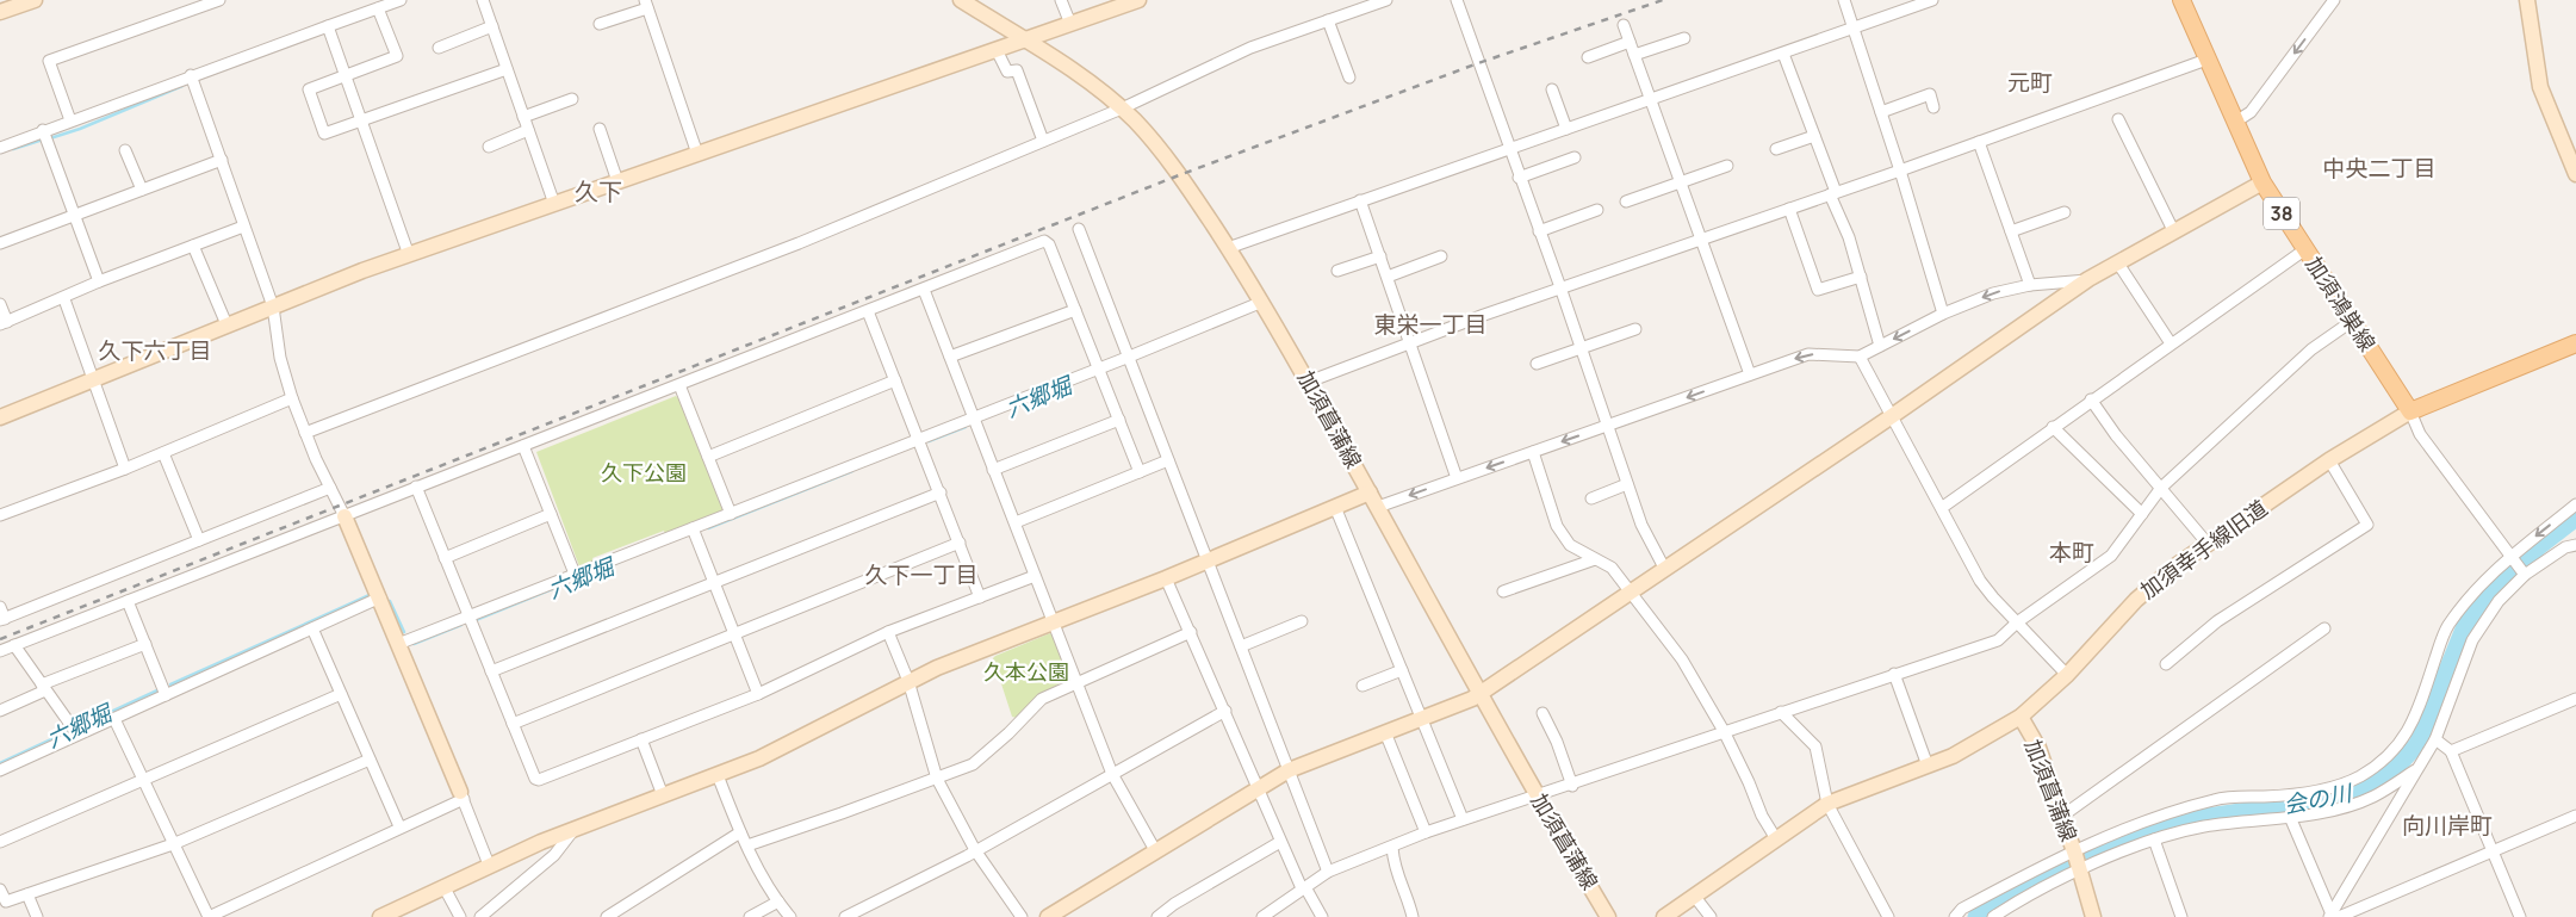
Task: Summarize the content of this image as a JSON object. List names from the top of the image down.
{
  "streets": {
    "main road": ["38", "加須鴻巣線"],
    "street": ["加須菖蒲線", "加須幸手線旧道"]
  },
  "crossings": [
    ["加須鴻巣線", "加須幸手線旧道"],
    ["加須菖蒲線", "加須幸手線旧道"]
  ],
  "districts": [
    "元町",
    "中央二丁目",
    "久下",
    "東栄一丁目",
    "久下六丁目",
    "本町",
    "久下一丁目",
    "向川岸町"
  ],
  "water": ["六郷堀", "会の川"],
  "parks": ["久下公園", "久本公園"]
}
